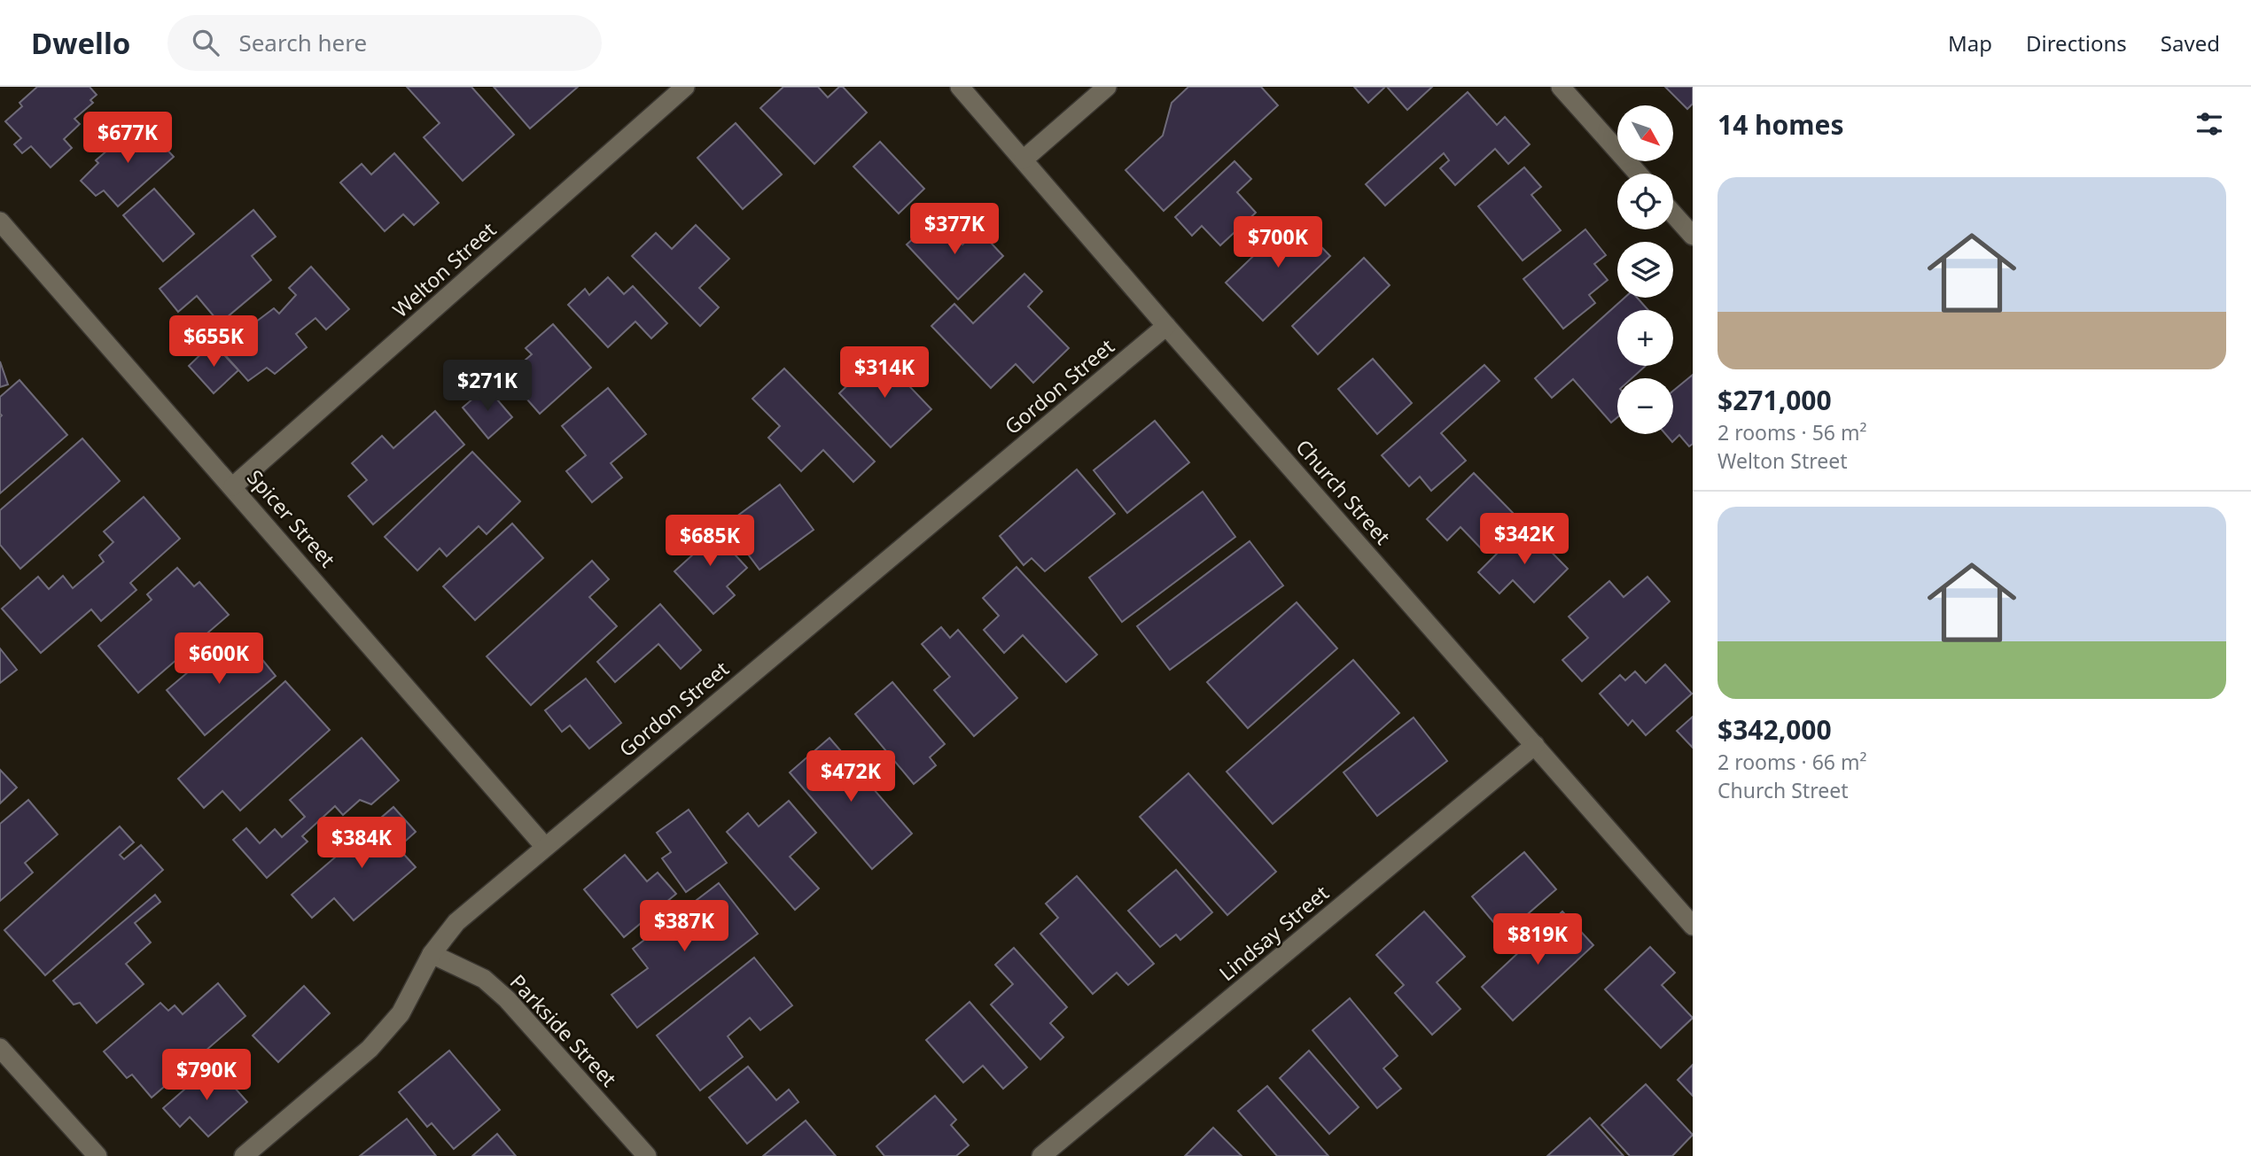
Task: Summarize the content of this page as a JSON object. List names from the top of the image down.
{
  "streets": {
    "street": [
      "Welton Street",
      "Gordon Street",
      "Church Street",
      "Spicer Street",
      "Lindsay Street",
      "Parkside Street"
    ]
  },
  "crossings": [
    ["Welton Street", "Spicer Street"],
    ["Gordon Street", "Church Street"],
    ["Gordon Street", "Spicer Street"],
    ["Gordon Street", "Parkside Street"],
    ["Church Street", "Lindsay Street"]
  ],
  "north": "bottom right",
  "page": {
    "header": "Dwello",
    "search": "Search here",
    "nav": ["Map", "Directions", "Saved"],
    "heading": "14 homes",
    "map_buttons": ["+", "−"],
    "price": [
      "$677K",
      "$377K",
      "$700K",
      "$655K",
      "$314K",
      "$271K",
      "$342K",
      "$685K",
      "$600K",
      "$472K",
      "$384K",
      "$387K",
      "$819K",
      "$790K"
    ],
    "list": [
      {
        "name": "$271,000",
        "note": "2 rooms · 56 m² · Welton Street"
      },
      {
        "name": "$342,000",
        "note": "2 rooms · 66 m² · Church Street"
      }
    ]
  }
}
